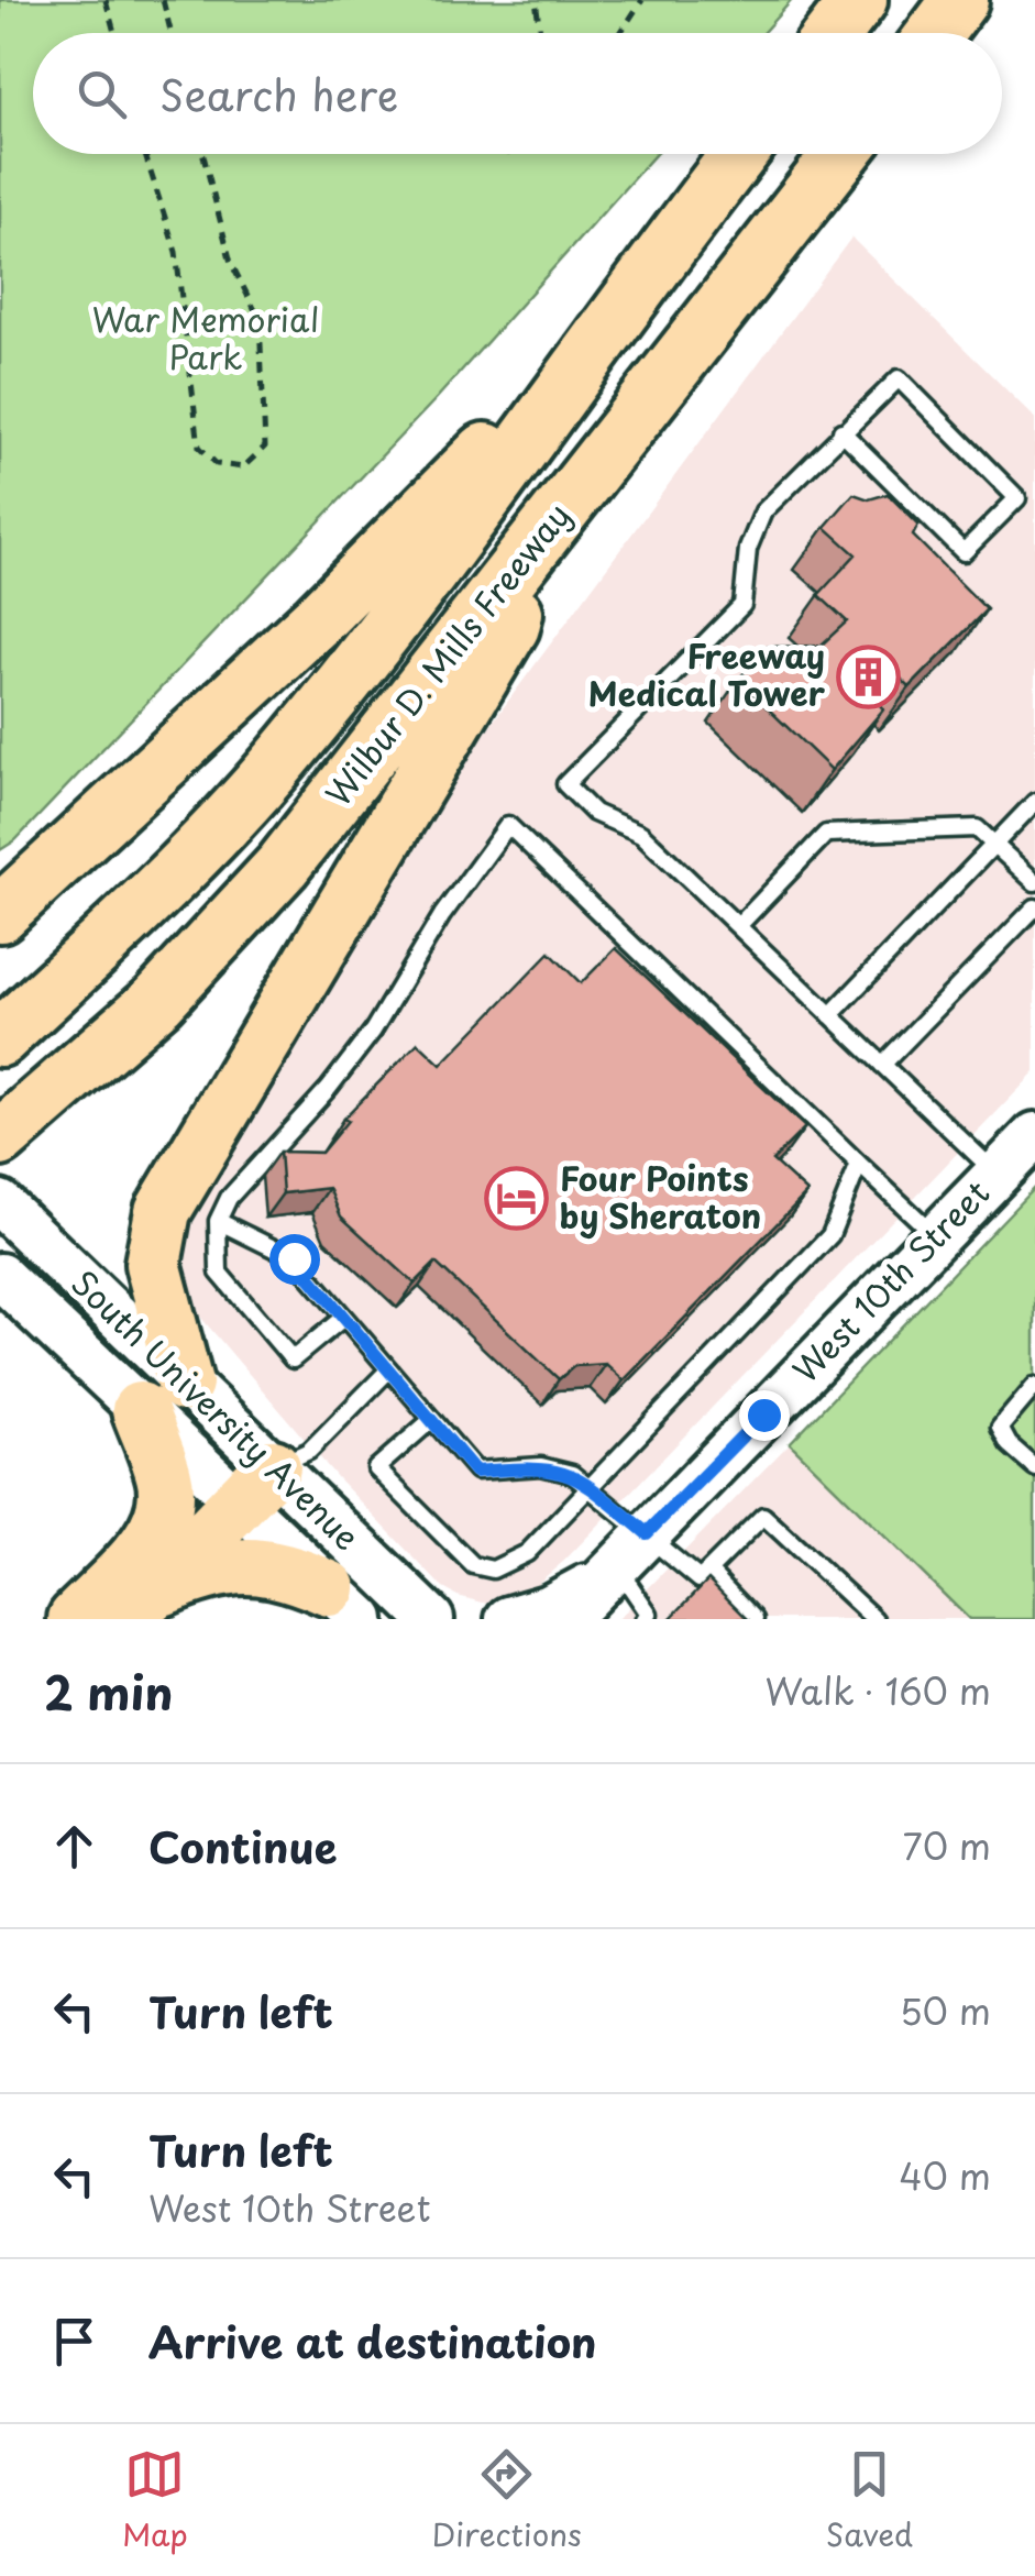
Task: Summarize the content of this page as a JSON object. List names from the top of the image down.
{
  "streets": {
    "highway": ["Wilbur D. Mills Freeway"],
    "main road": ["West 10th Street", "South University Avenue"]
  },
  "parks": ["War Memorial Park"],
  "places": {
    "building": ["Freeway Medical Tower"],
    "hotel": ["Four Points by Sheraton"]
  },
  "page": {
    "search": "Search here",
    "heading": ["2 min", "Walk · 160 m"],
    "list": [
      ["Continue", "70 m"],
      ["Turn left", "50 m"],
      ["Turn left", "West 10th Street", "40 m"],
      "Arrive at destination"
    ],
    "nav": ["Map", "Directions", "Saved"]
  }
}
